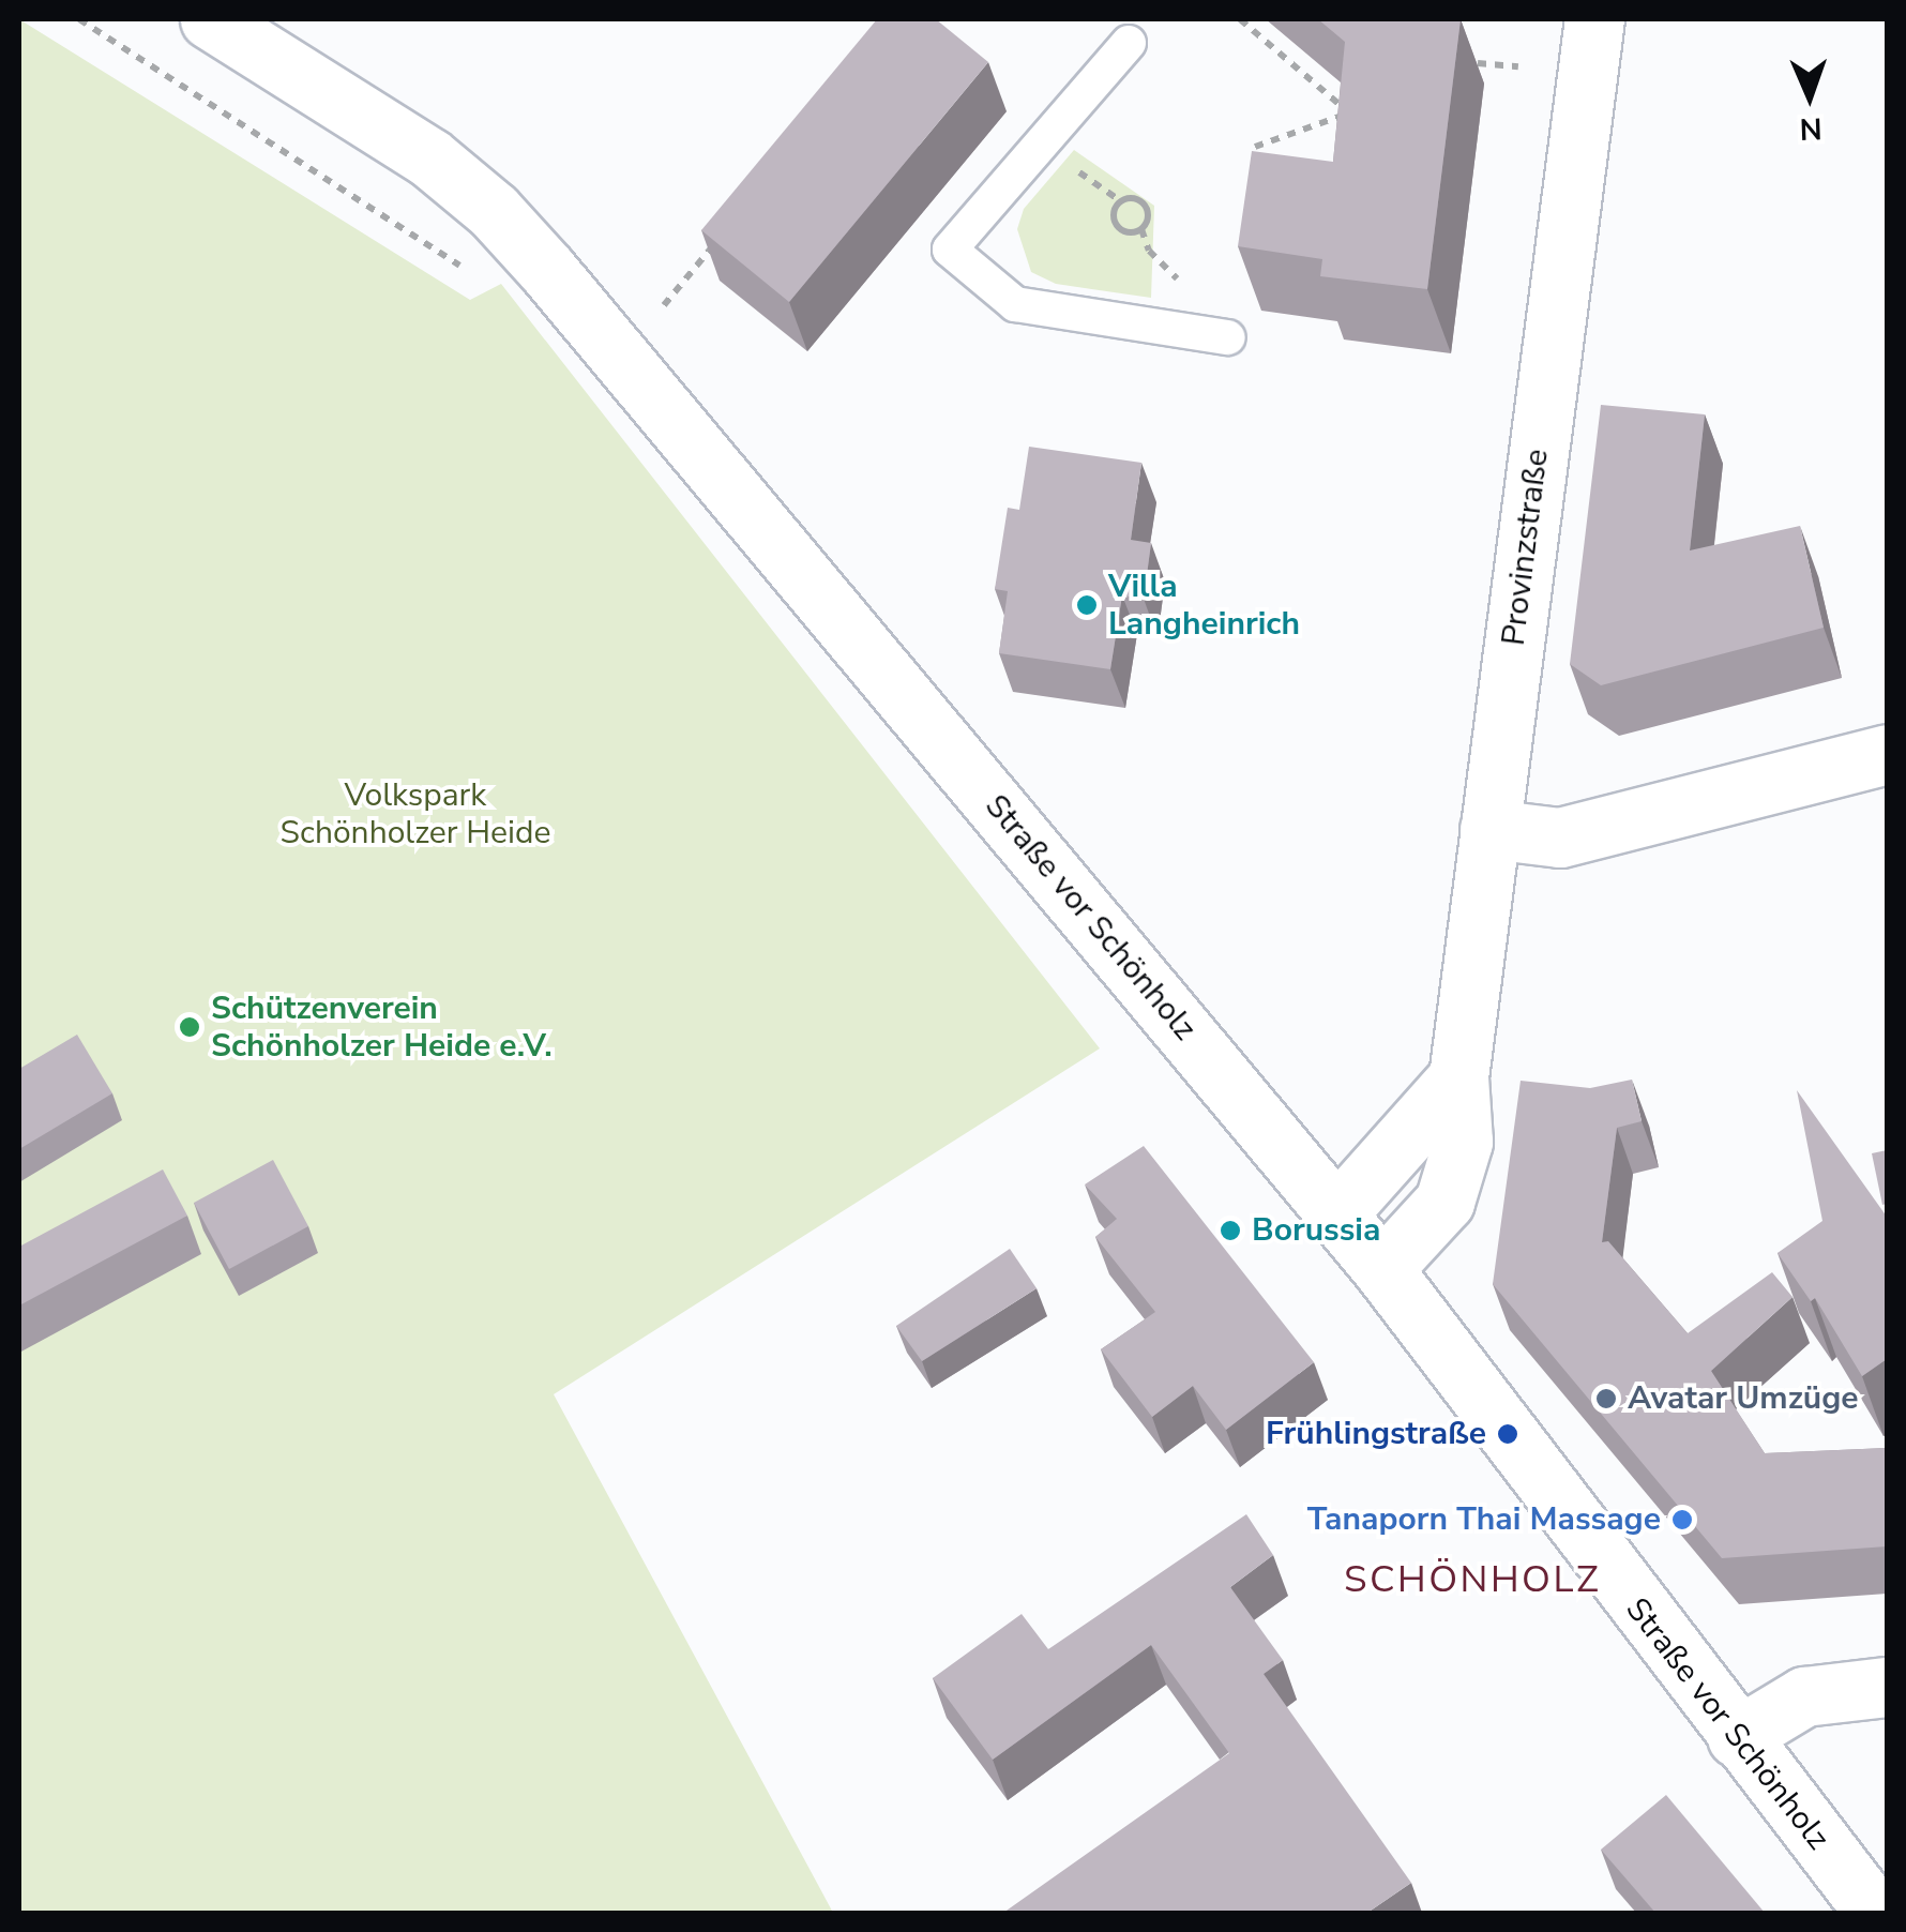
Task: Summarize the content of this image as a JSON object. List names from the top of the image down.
{
  "streets": {
    "main road": ["Provinzstraße", "Straße vor Schönholz"]
  },
  "crossings": [
    ["Provinzstraße", "Straße vor Schönholz"]
  ],
  "districts": ["SCHÖNHOLZ"],
  "parks": ["Volkspark Schönholzer Heide"],
  "places": [
    "Villa Langheinrich",
    "Schützenverein Schönholzer Heide e.V.",
    "Borussia",
    "Avatar Umzüge",
    "Frühlingstraße",
    "Tanaporn Thai Massage"
  ],
  "north": "bottom"
}
